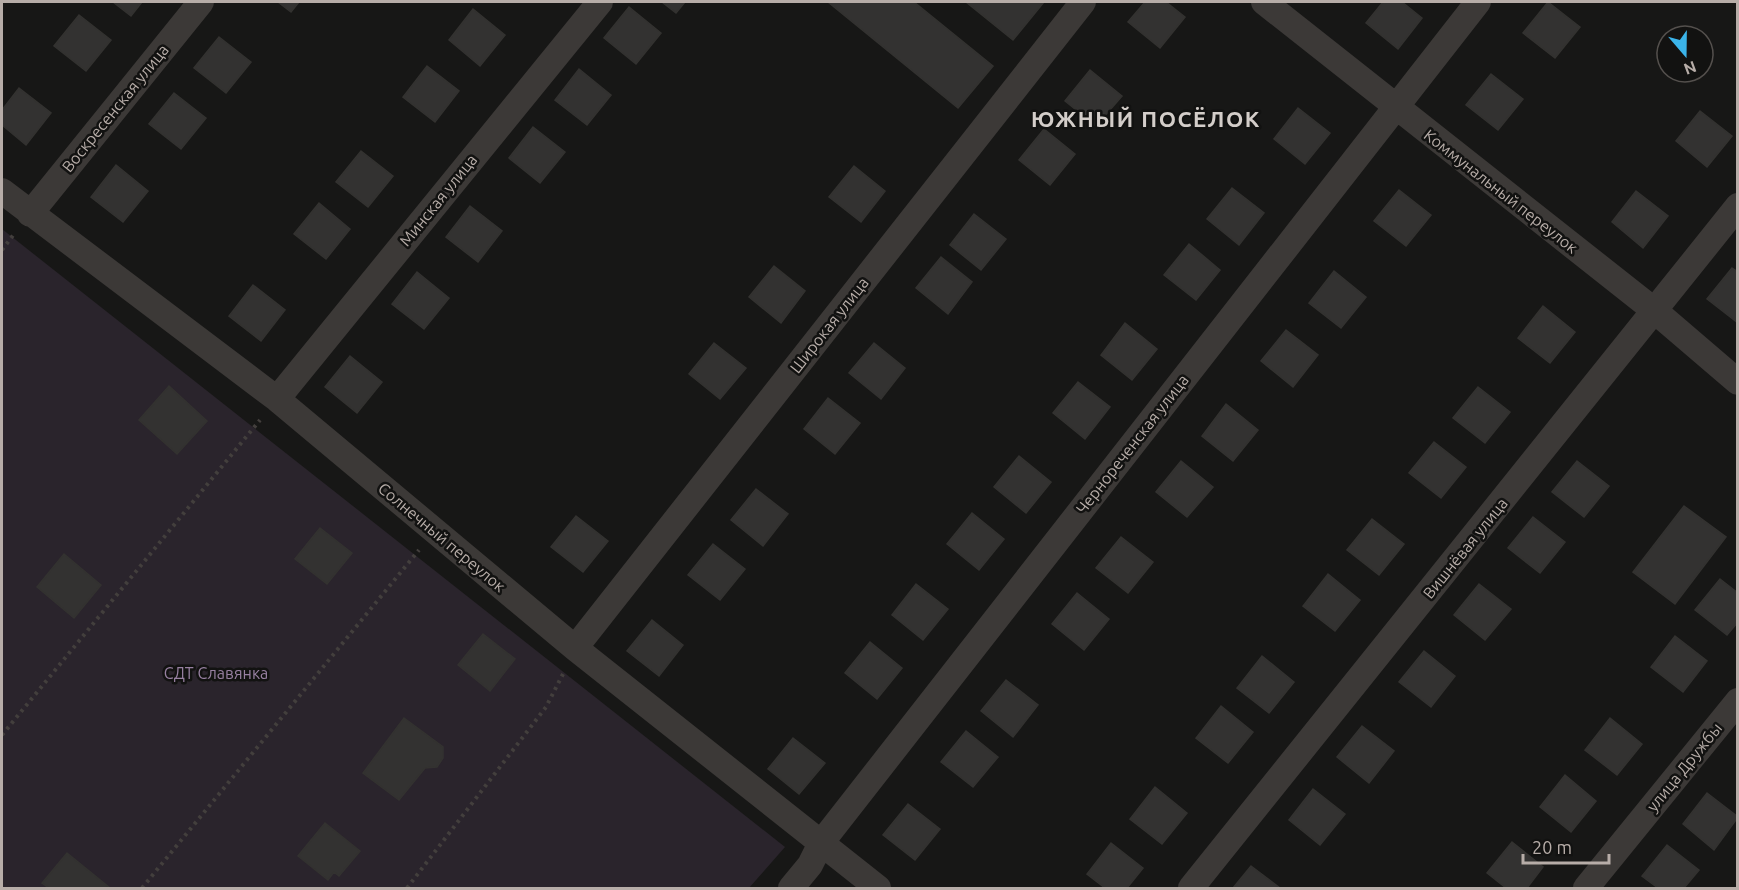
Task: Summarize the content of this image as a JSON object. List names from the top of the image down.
{
  "streets": {
    "street": [
      "Воскресенская улица",
      "Коммунальный переулок",
      "Минская улица",
      "Широкая улица",
      "Чернореченская улица",
      "Солнечный переулок",
      "Вишнёвая улица",
      "улица Дружбы"
    ]
  },
  "crossings": [
    ["Воскресенская улица", "Солнечный переулок"],
    ["Коммунальный переулок", "Чернореченская улица"],
    ["Коммунальный переулок", "Вишнёвая улица"],
    ["Минская улица", "Солнечный переулок"],
    ["Широкая улица", "Солнечный переулок"],
    ["Чернореченская улица", "Солнечный переулок"]
  ],
  "districts": ["ЮЖНЫЙ ПОСЁЛОК"],
  "parks": ["СДТ Славянка"],
  "scale_bar": "20 m",
  "north": "bottom"
}
